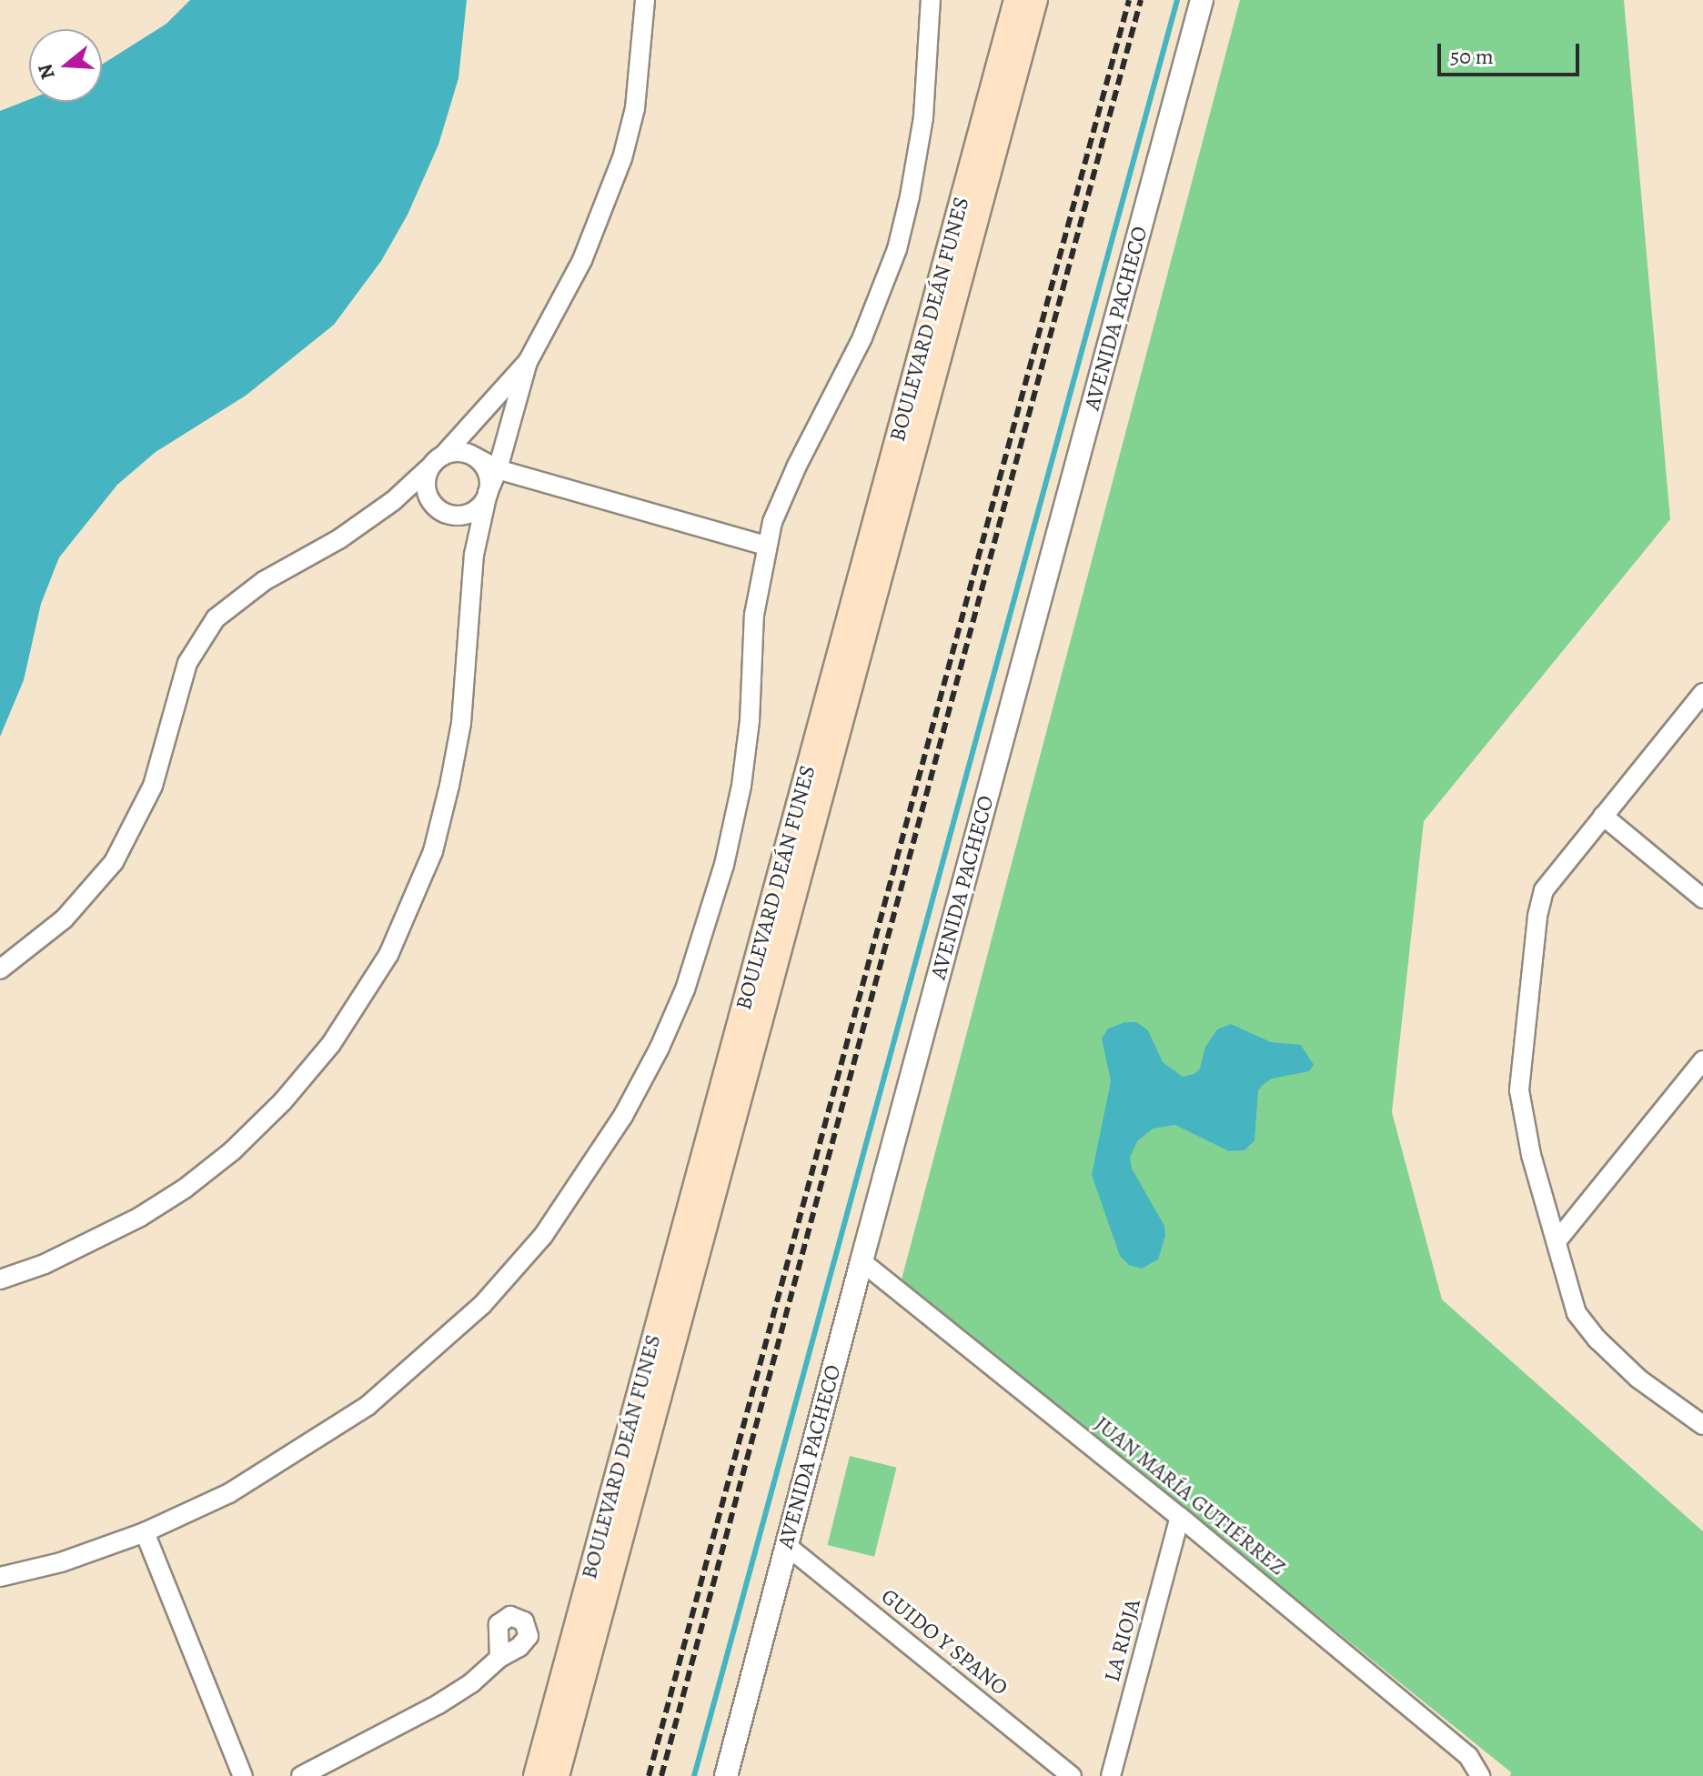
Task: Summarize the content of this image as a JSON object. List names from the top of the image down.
{
  "streets": {
    "main road": ["BOULEVARD DEÁN FUNES"],
    "street": [
      "AVENIDA PACHECO",
      "JUAN MARÍA GUTIÉRREZ",
      "LA RIOJA",
      "GUIDO Y SPANO"
    ]
  },
  "crossings": [
    ["AVENIDA PACHECO", "JUAN MARÍA GUTIÉRREZ"],
    ["AVENIDA PACHECO", "GUIDO Y SPANO"],
    ["JUAN MARÍA GUTIÉRREZ", "LA RIOJA"]
  ],
  "scale_bar": "50 m",
  "north": "left"
}
